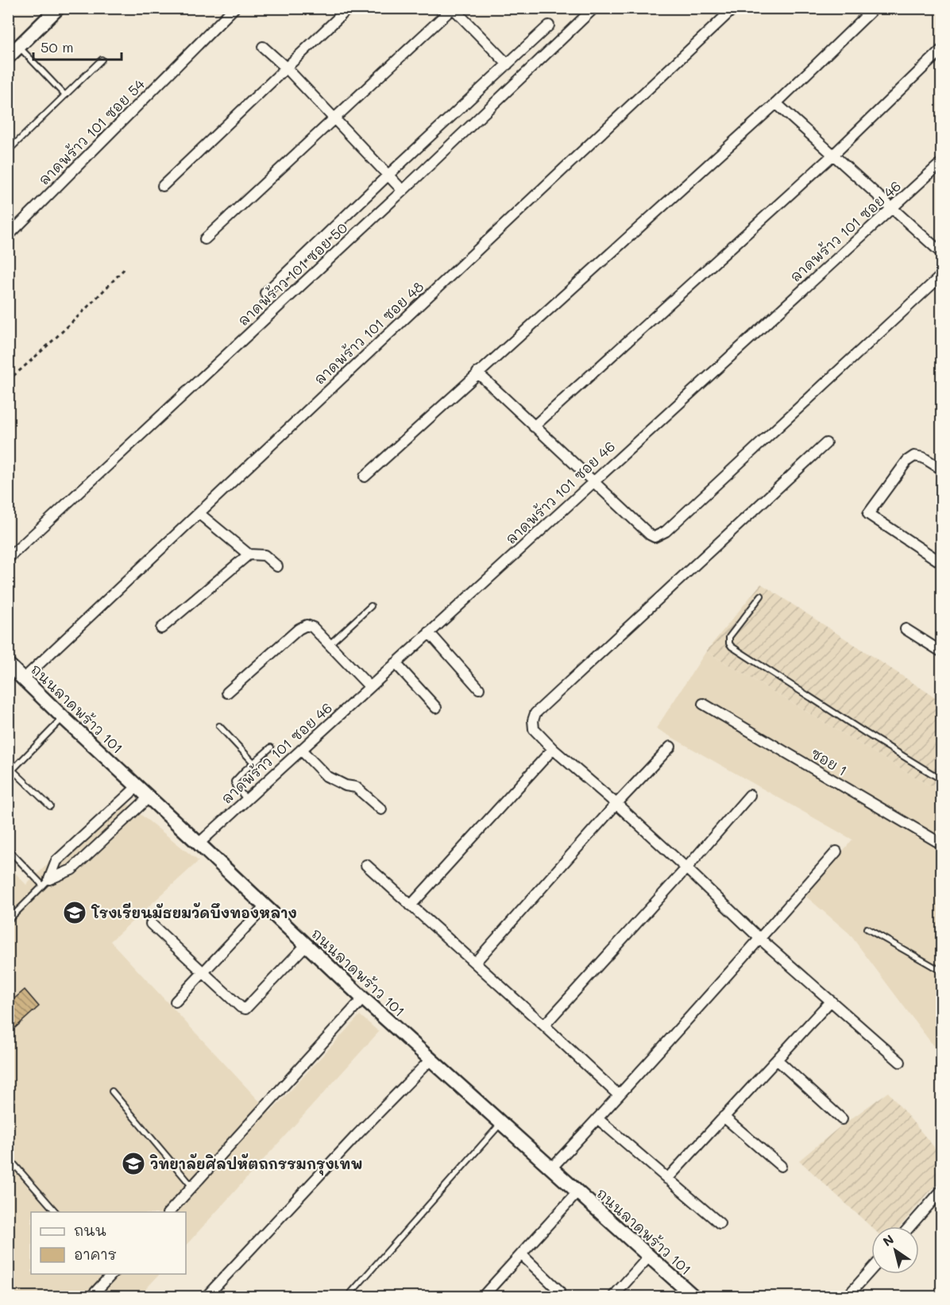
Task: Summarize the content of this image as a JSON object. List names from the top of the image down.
{
  "streets": {
    "street": [
      "ลาดพร้าว 101 ซอย 54",
      "ลาดพร้าว 101 ซอย 46",
      "ลาดพร้าว 101 ซอย 50",
      "ลาดพร้าว 101 ซอย 48",
      "ถนนลาดพร้าว 101",
      "ซอย 1"
    ]
  },
  "crossings": [
    ["ลาดพร้าว 101 ซอย 46", "ถนนลาดพร้าว 101"],
    ["ลาดพร้าว 101 ซอย 48", "ถนนลาดพร้าว 101"]
  ],
  "places": {
    "school or university": ["โรงเรียนมัธยมวัดบึงทองหลาง", "วิทยาลัยศิลปหัตถกรรมกรุงเทพ"]
  },
  "legend": ["ถนน", "อาคาร"],
  "scale_bar": "50 m",
  "north": "top left"
}
